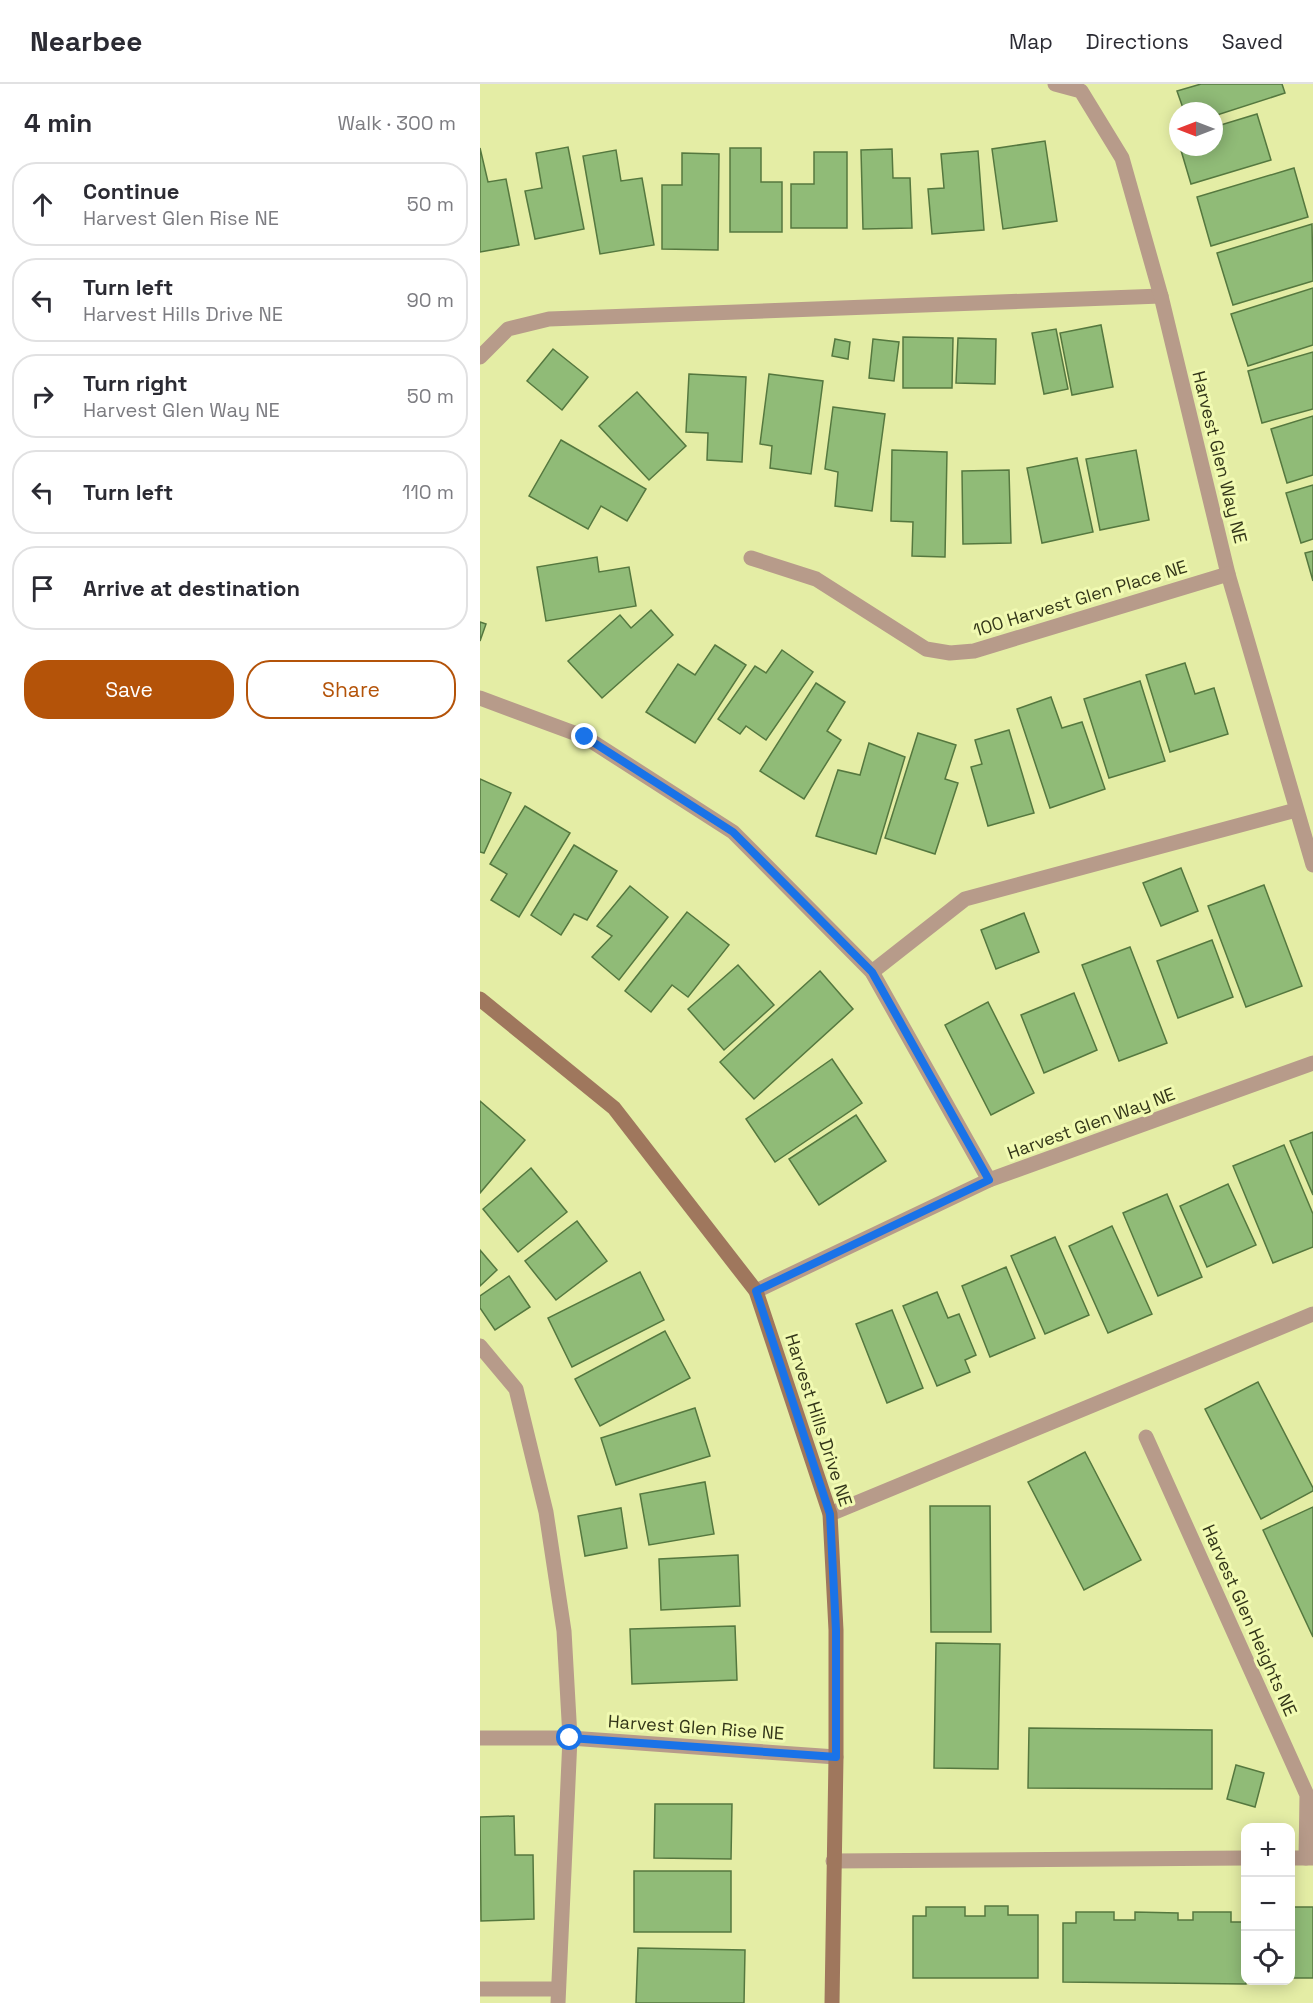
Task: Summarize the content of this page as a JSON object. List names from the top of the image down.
{
  "streets": {
    "street": [
      "Harvest Glen Way NE",
      "100 Harvest Glen Place NE",
      "Harvest Hills Drive NE",
      "Harvest Glen Heights NE",
      "Harvest Glen Rise NE"
    ]
  },
  "crossings": [
    ["Harvest Glen Way NE", "100 Harvest Glen Place NE"],
    ["Harvest Glen Way NE", "Harvest Hills Drive NE"],
    ["Harvest Hills Drive NE", "Harvest Glen Rise NE"]
  ],
  "north": "left",
  "page": {
    "header": "Nearbee",
    "nav": ["Map", "Directions", "Saved"],
    "heading": ["4 min", "Walk · 300 m"],
    "list": [
      ["Continue", "Harvest Glen Rise NE", "50 m"],
      ["Turn left", "Harvest Hills Drive NE", "90 m"],
      ["Turn right", "Harvest Glen Way NE", "50 m"],
      ["Turn left", "110 m"],
      "Arrive at destination"
    ],
    "buttons": ["Save", "Share"],
    "map_buttons": ["+", "−"]
  }
}
